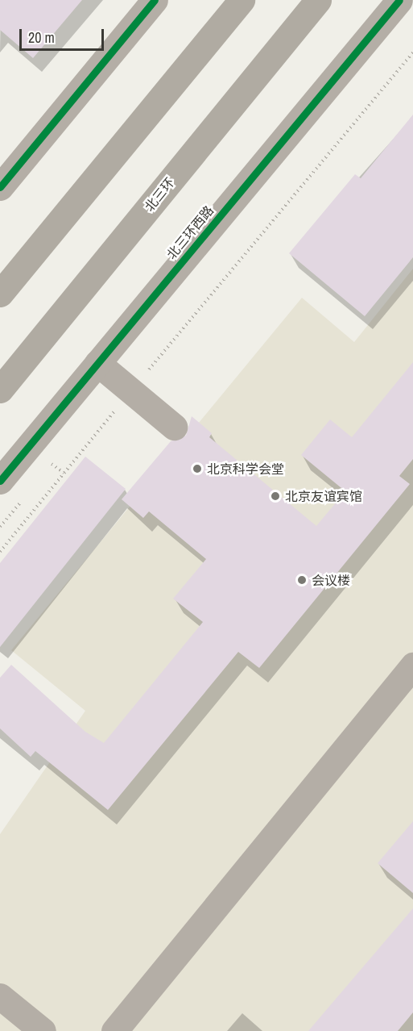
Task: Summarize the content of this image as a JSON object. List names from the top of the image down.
{
  "streets": {
    "highway": ["北三环"],
    "street": ["北三环西路"]
  },
  "places": ["北京科学会堂", "北京友谊宾馆", "会议楼"],
  "scale_bar": "20 m"
}
